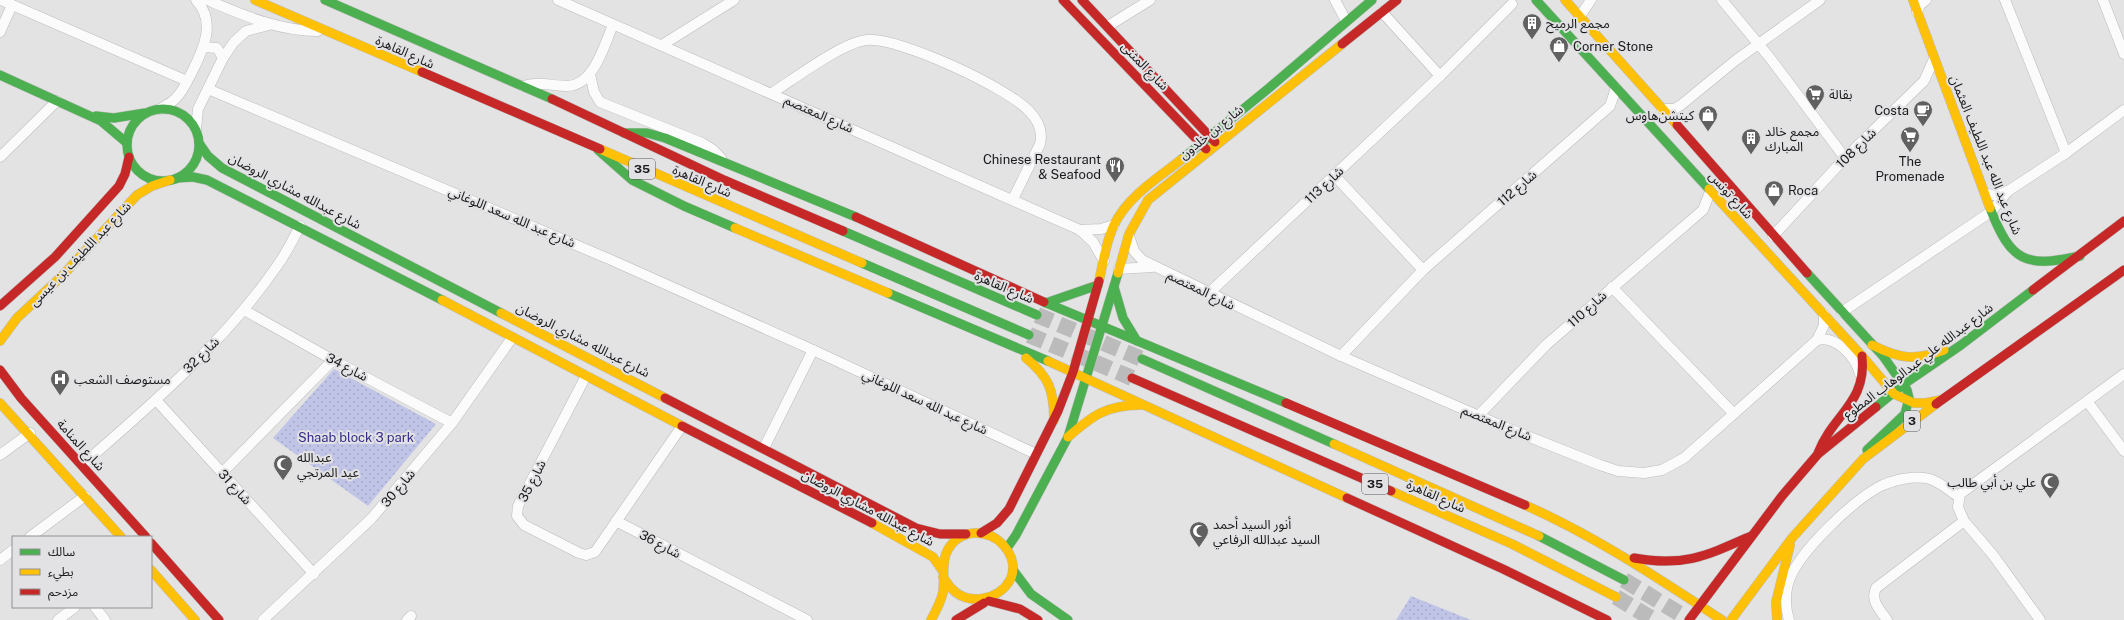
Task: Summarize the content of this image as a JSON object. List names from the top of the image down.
{
  "streets": {
    "main road": [
      "شارع القاهرة",
      "شارع المثنى",
      "شارع بن خلدون",
      "شارع عبد الله عبد اللطيف العثمان",
      "35",
      "شارع عبدالله مشاري الروضان",
      "شارع تونس",
      "شارع عبد اللطيف بن عيسى",
      "شارع عبدالله علي عبدالوهاب المطوع",
      "3",
      "شارع المنامة"
    ],
    "street": [
      "شارع المعتصم",
      "شارع 108",
      "شارع 113",
      "شارع 112",
      "شارع عبد الله سعد اللوغاني",
      "شارع 110",
      "شارع 32",
      "شارع 34",
      "شارع 35",
      "شارع 31",
      "شارع 30",
      "شارع 36"
    ]
  },
  "crossings": [
    ["شارع المثنى", "شارع بن خلدون"],
    ["شارع المعتصم", "شارع بن خلدون"],
    ["شارع المعتصم", "شارع 113"],
    ["شارع المعتصم", "شارع 112"],
    ["شارع المعتصم", "شارع تونس"],
    ["شارع المعتصم", "شارع 110"],
    ["شارع بن خلدون", "شارع عبدالله مشاري الروضان"],
    ["شارع بن خلدون", "شارع عبد الله سعد اللوغاني"],
    ["شارع 108", "شارع عبد الله عبد اللطيف العثمان"],
    ["شارع 108", "شارع تونس"],
    ["شارع عبد الله عبد اللطيف العثمان", "شارع عبدالله علي عبدالوهاب المطوع"],
    ["شارع عبدالله مشاري الروضان", "شارع عبد اللطيف بن عيسى"],
    ["شارع عبدالله مشاري الروضان", "شارع 32"],
    ["شارع عبدالله مشاري الروضان", "شارع 35"],
    ["شارع عبدالله مشاري الروضان", "شارع 30"],
    ["شارع تونس", "شارع 110"],
    ["شارع تونس", "شارع عبدالله علي عبدالوهاب المطوع"],
    ["شارع تونس", "3"],
    ["شارع 32", "شارع 34"],
    ["شارع 32", "شارع المنامة"],
    ["شارع 32", "شارع 31"],
    ["شارع 34", "شارع 30"],
    ["شارع 35", "شارع 36"],
    ["شارع 31", "شارع 30"]
  ],
  "parks": ["Shaab block 3 park"],
  "places": {
    "building": ["مجمع الرميح", "مجمع خالد المبارك"],
    "shop": ["Corner Stone", "كيتشن‌هاوس", "Roca"],
    "supermarket": ["بقالة", "The Promenade"],
    "cafe": ["Costa"],
    "restaurant": ["Chinese Restaurant & Seafood"],
    "hospital": ["مستوصف الشعب"],
    "mosque": ["عبدالله عيد المرتجي", "علي بن أبي طالب", "أنور السيد أحمد السيد عبدالله الرفاعي"]
  },
  "legend": ["سالك", "بطيء", "مزدحم"]
}
